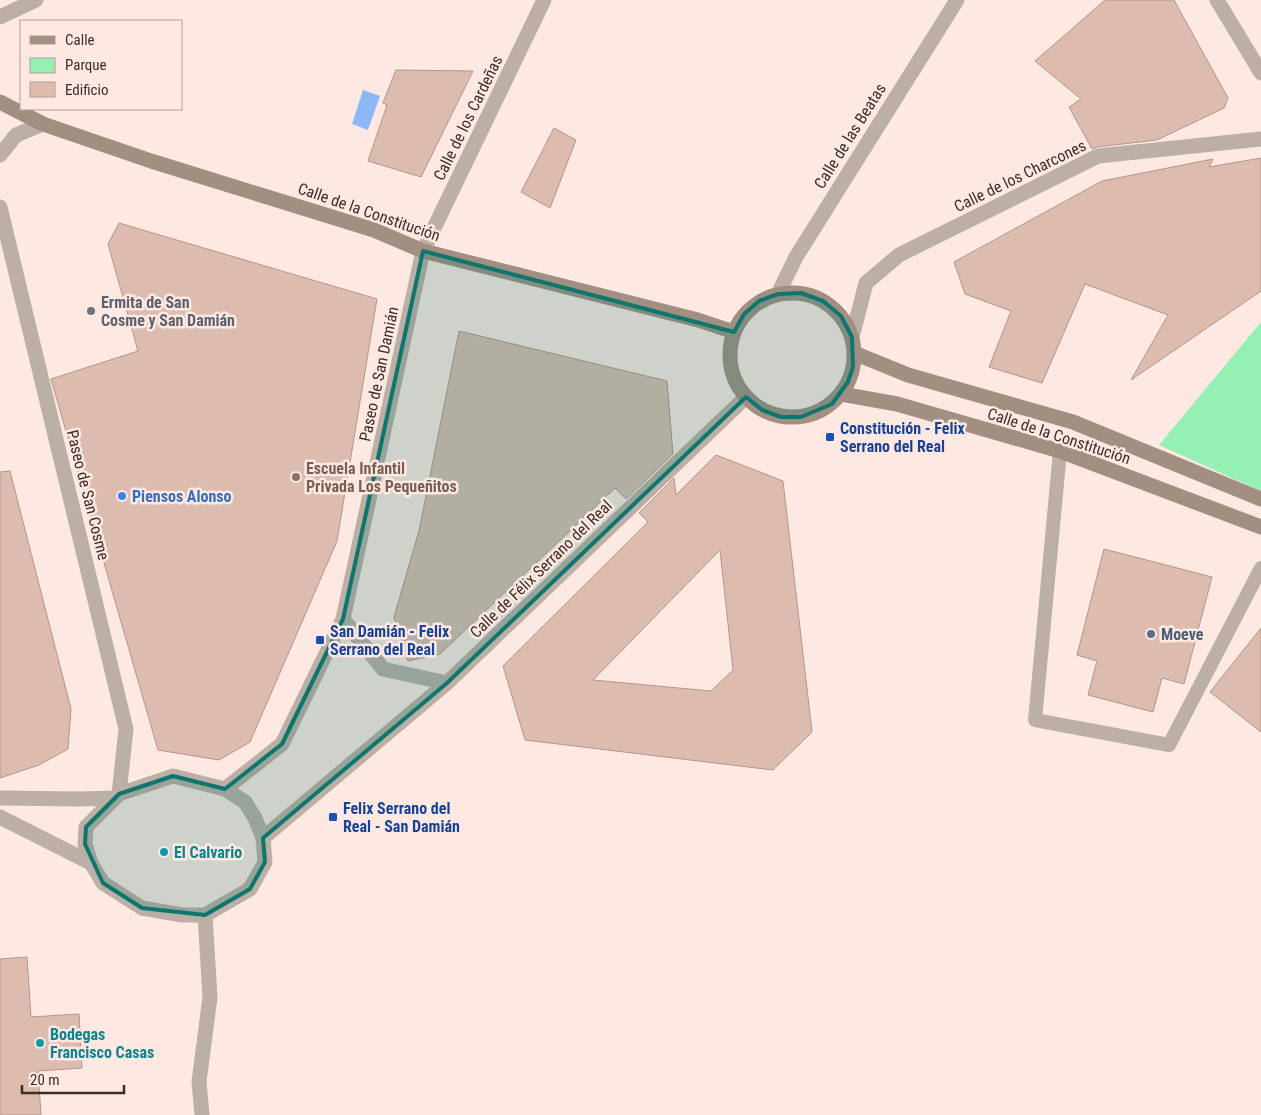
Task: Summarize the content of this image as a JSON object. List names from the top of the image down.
{
  "streets": {
    "street": [
      "Calle de los Cardeñas",
      "Calle de las Beatas",
      "Calle de los Charcones",
      "Calle de la Constitución",
      "Paseo de San Damián",
      "Paseo de San Cosme",
      "Calle de Félix Serrano del Real"
    ]
  },
  "crossings": [
    ["Calle de los Cardeñas", "Calle de la Constitución"],
    ["Calle de los Cardeñas", "Paseo de San Damián"],
    ["Calle de las Beatas", "Calle de los Charcones"],
    ["Calle de las Beatas", "Calle de la Constitución"],
    ["Calle de las Beatas", "Calle de Félix Serrano del Real"],
    ["Calle de los Charcones", "Calle de la Constitución"],
    ["Calle de los Charcones", "Calle de Félix Serrano del Real"],
    ["Calle de la Constitución", "Paseo de San Damián"],
    ["Calle de la Constitución", "Calle de Félix Serrano del Real"],
    ["Paseo de San Damián", "Paseo de San Cosme"],
    ["Paseo de San Damián", "Calle de Félix Serrano del Real"],
    ["Paseo de San Cosme", "Calle de Félix Serrano del Real"]
  ],
  "places": {
    "other": [
      "Ermita de San Cosme y San Damián",
      "Escuela Infantil Privada Los Pequeñitos",
      "Piensos Alonso",
      "Moeve",
      "El Calvario",
      "Bodegas Francisco Casas"
    ],
    "transit": ["Constitución - Felix Serrano del Real", "San Damián - Felix Serrano del Real", "Felix Serrano del Real - San Damián"]
  },
  "legend": ["Calle", "Parque", "Edificio"],
  "scale_bar": "20 m"
}
